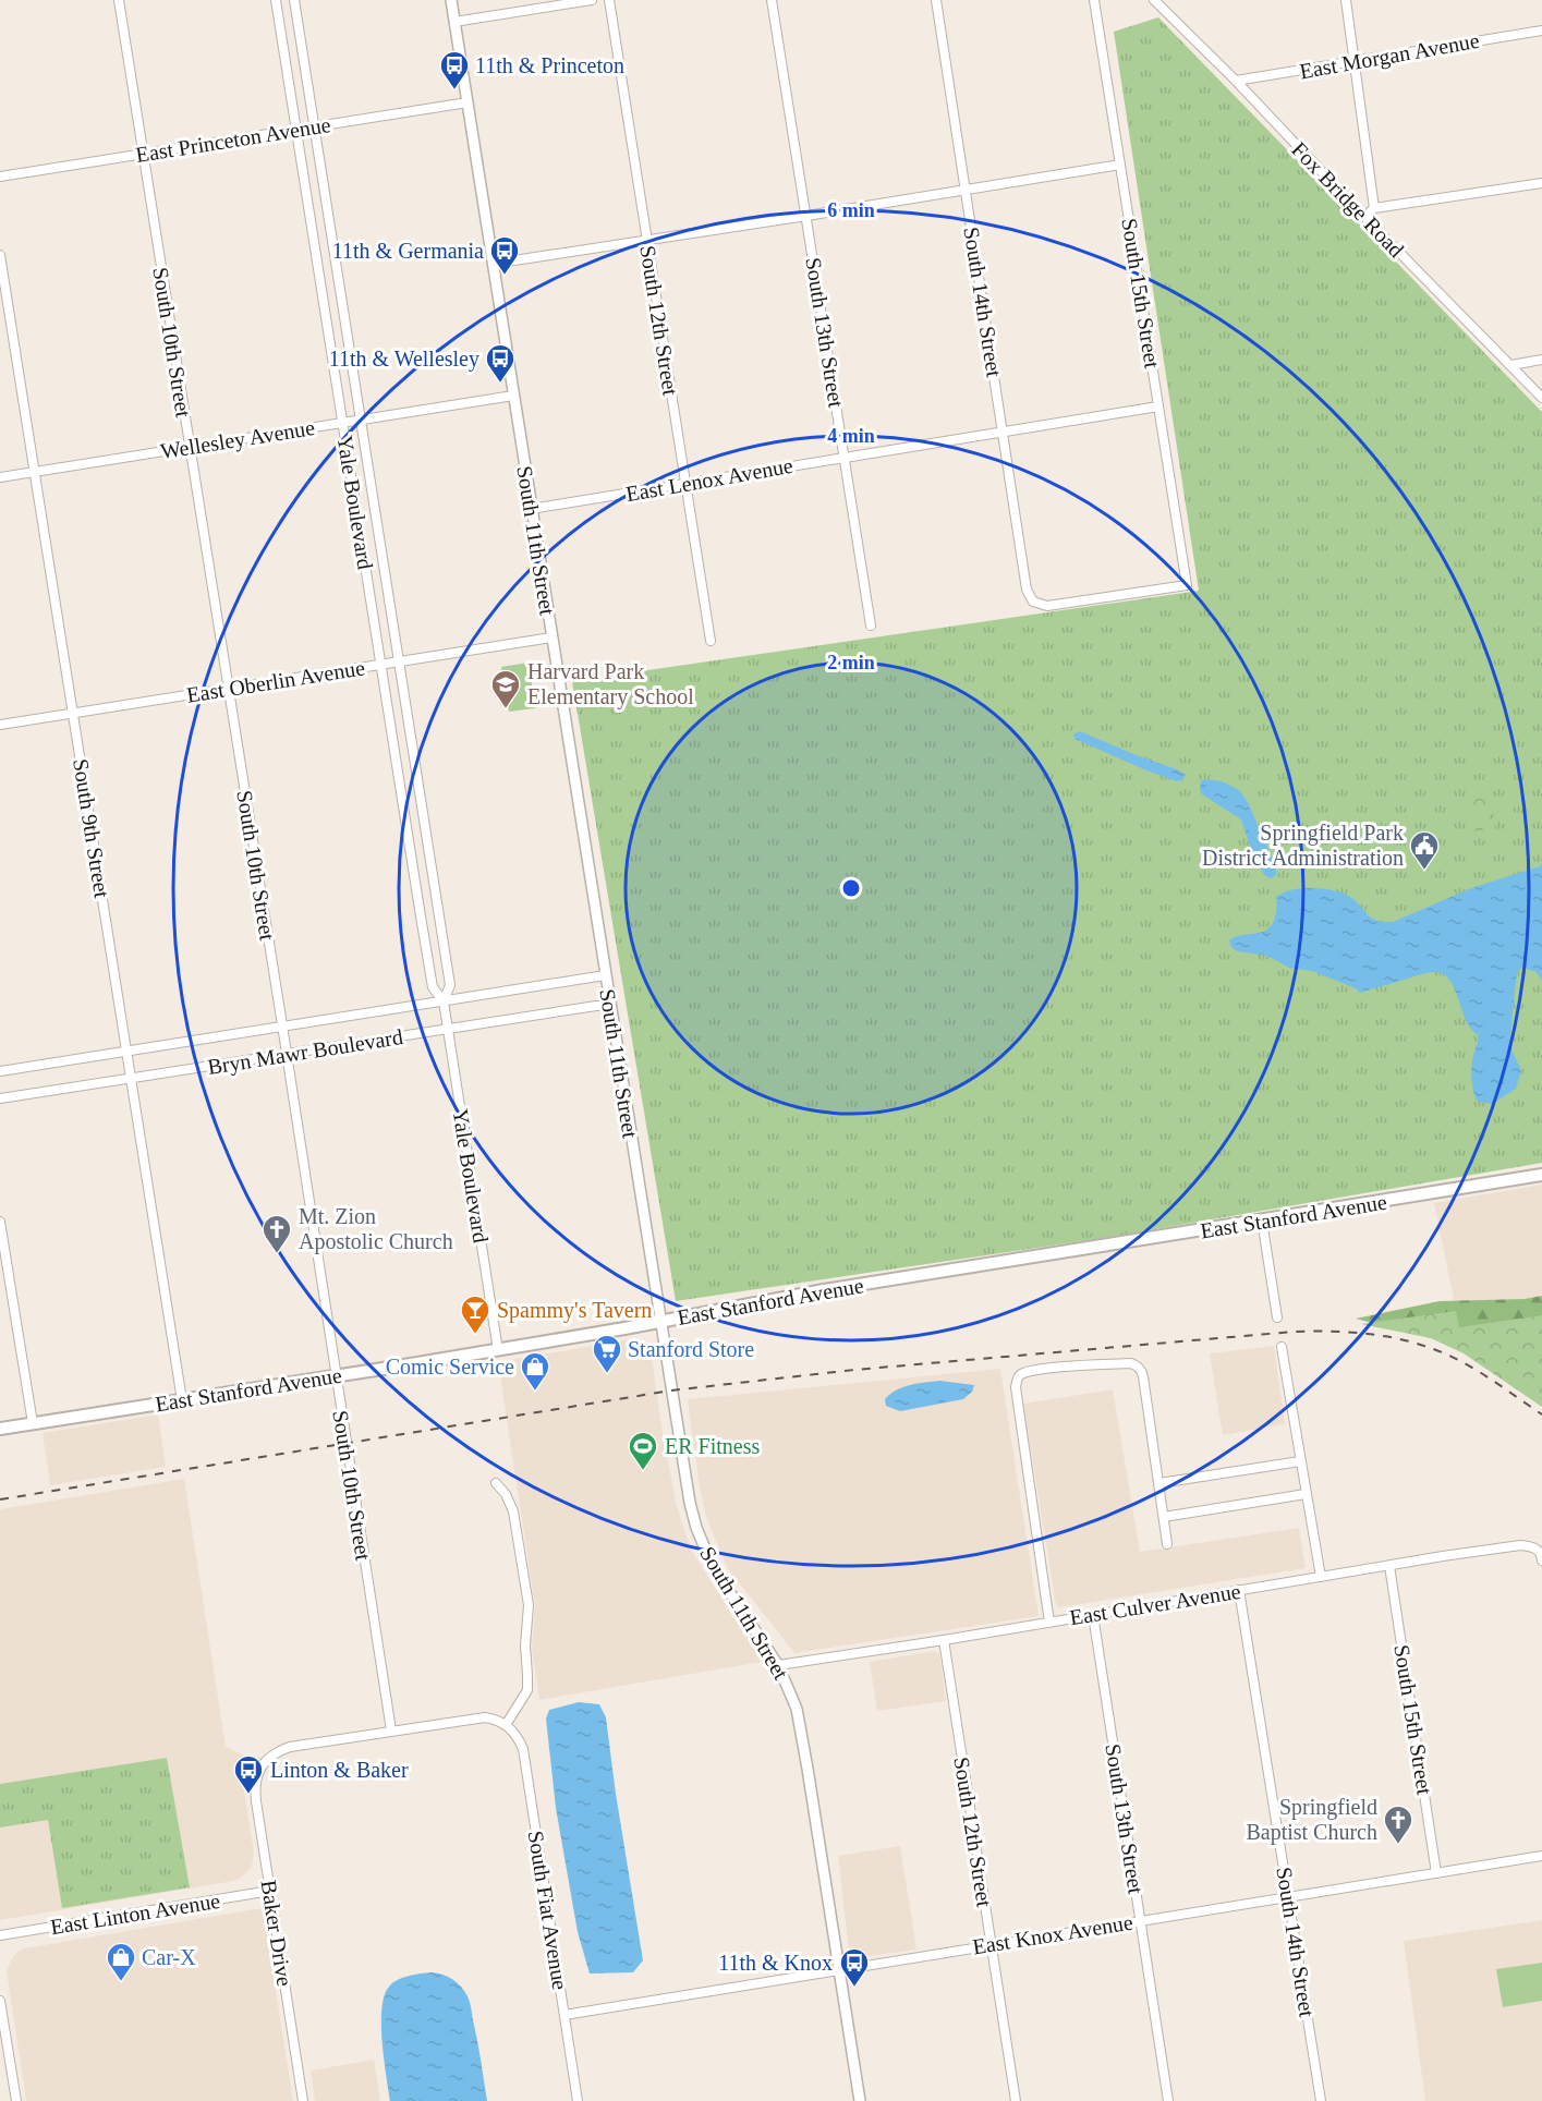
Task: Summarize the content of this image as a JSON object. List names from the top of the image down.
{
  "streets": {
    "main road": ["East Stanford Avenue"],
    "street": [
      "East Morgan Avenue",
      "East Princeton Avenue",
      "Fox Bridge Road",
      "South 15th Street",
      "South 14th Street",
      "South 12th Street",
      "South 13th Street",
      "South 10th Street",
      "Wellesley Avenue",
      "East Lenox Avenue",
      "Yale Boulevard",
      "South 11th Street",
      "East Oberlin Avenue",
      "South 9th Street",
      "Bryn Mawr Boulevard",
      "East Culver Avenue",
      "South Fiat Avenue",
      "East Linton Avenue",
      "Baker Drive",
      "East Knox Avenue"
    ]
  },
  "crossings": [
    ["East Morgan Avenue", "Fox Bridge Road"],
    ["East Princeton Avenue", "South 10th Street"],
    ["East Princeton Avenue", "Yale Boulevard"],
    ["East Princeton Avenue", "South 11th Street"],
    ["South 15th Street", "South 14th Street"],
    ["South 15th Street", "East Lenox Avenue"],
    ["South 15th Street", "East Culver Avenue"],
    ["South 15th Street", "East Knox Avenue"],
    ["South 14th Street", "East Lenox Avenue"],
    ["South 14th Street", "East Culver Avenue"],
    ["South 14th Street", "East Knox Avenue"],
    ["South 12th Street", "East Lenox Avenue"],
    ["South 12th Street", "East Culver Avenue"],
    ["South 12th Street", "East Knox Avenue"],
    ["South 13th Street", "East Lenox Avenue"],
    ["South 13th Street", "East Culver Avenue"],
    ["South 13th Street", "East Knox Avenue"],
    ["South 10th Street", "Wellesley Avenue"],
    ["South 10th Street", "East Oberlin Avenue"],
    ["South 10th Street", "Bryn Mawr Boulevard"],
    ["South 10th Street", "East Stanford Avenue"],
    ["South 10th Street", "Baker Drive"],
    ["Wellesley Avenue", "Yale Boulevard"],
    ["Wellesley Avenue", "South 11th Street"],
    ["Wellesley Avenue", "South 9th Street"],
    ["East Lenox Avenue", "South 11th Street"],
    ["Yale Boulevard", "East Oberlin Avenue"],
    ["Yale Boulevard", "Bryn Mawr Boulevard"],
    ["Yale Boulevard", "East Stanford Avenue"],
    ["South 11th Street", "East Oberlin Avenue"],
    ["South 11th Street", "Bryn Mawr Boulevard"],
    ["South 11th Street", "East Stanford Avenue"],
    ["South 11th Street", "East Culver Avenue"],
    ["South 11th Street", "East Knox Avenue"],
    ["East Oberlin Avenue", "South 9th Street"],
    ["South 9th Street", "Bryn Mawr Boulevard"],
    ["South 9th Street", "East Stanford Avenue"],
    ["South Fiat Avenue", "East Knox Avenue"],
    ["East Linton Avenue", "Baker Drive"]
  ],
  "places": {
    "bus stop": [
      "11th & Princeton",
      "11th & Germania",
      "11th & Wellesley",
      "Linton & Baker",
      "11th & Knox"
    ],
    "school or university": ["Harvard Park Elementary School"],
    "public building": ["Springfield Park District Administration"],
    "church": ["Mt. Zion Apostolic Church", "Springfield Baptist Church"],
    "bar": ["Spammy's Tavern"],
    "supermarket": ["Stanford Store"],
    "shop": ["Comic Service", "Car-X"],
    "sports": ["ER Fitness"]
  },
  "rings": ["6 min", "4 min", "2 min"]
}
